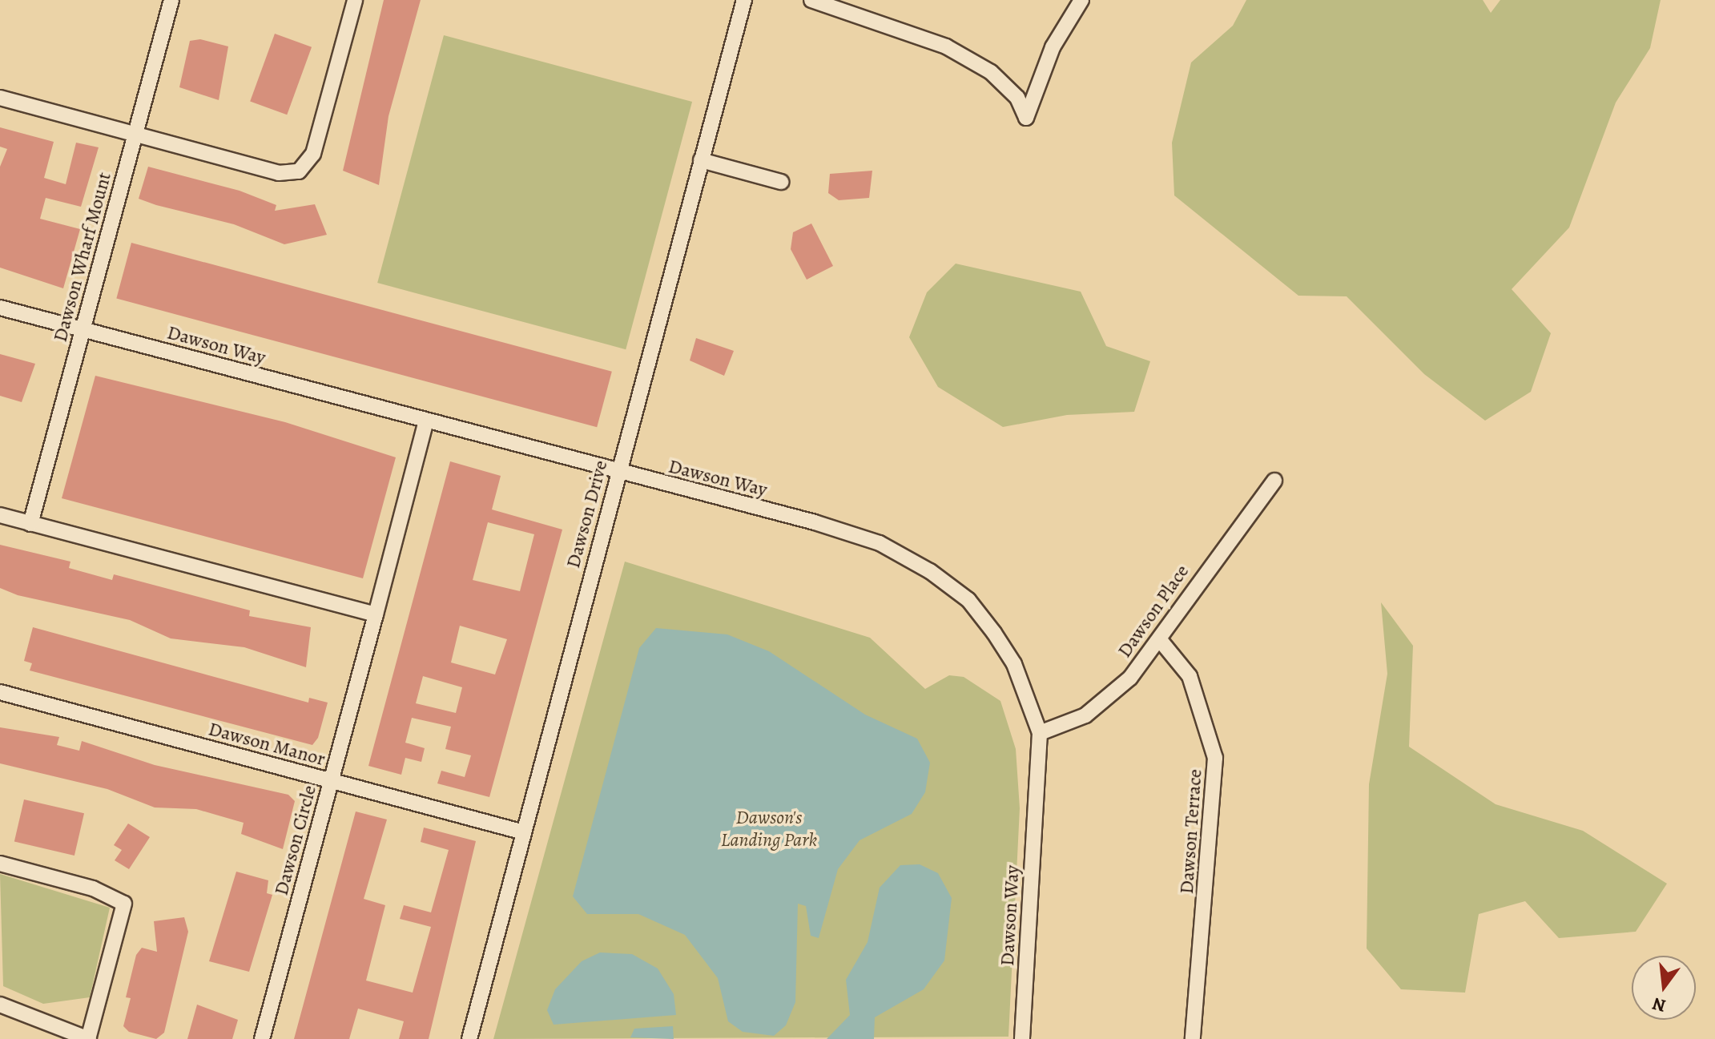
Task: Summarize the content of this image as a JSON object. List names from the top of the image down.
{
  "streets": {
    "street": [
      "Dawson Wharf Mount",
      "Dawson Way",
      "Dawson Drive",
      "Dawson Place",
      "Dawson Manor",
      "Dawson Terrace",
      "Dawson Circle"
    ]
  },
  "crossings": [
    ["Dawson Wharf Mount", "Dawson Way"],
    ["Dawson Way", "Dawson Drive"],
    ["Dawson Way", "Dawson Place"],
    ["Dawson Way", "Dawson Circle"],
    ["Dawson Drive", "Dawson Manor"],
    ["Dawson Place", "Dawson Terrace"],
    ["Dawson Manor", "Dawson Circle"]
  ],
  "parks": ["Dawson's Landing Park"],
  "north": "bottom"
}
